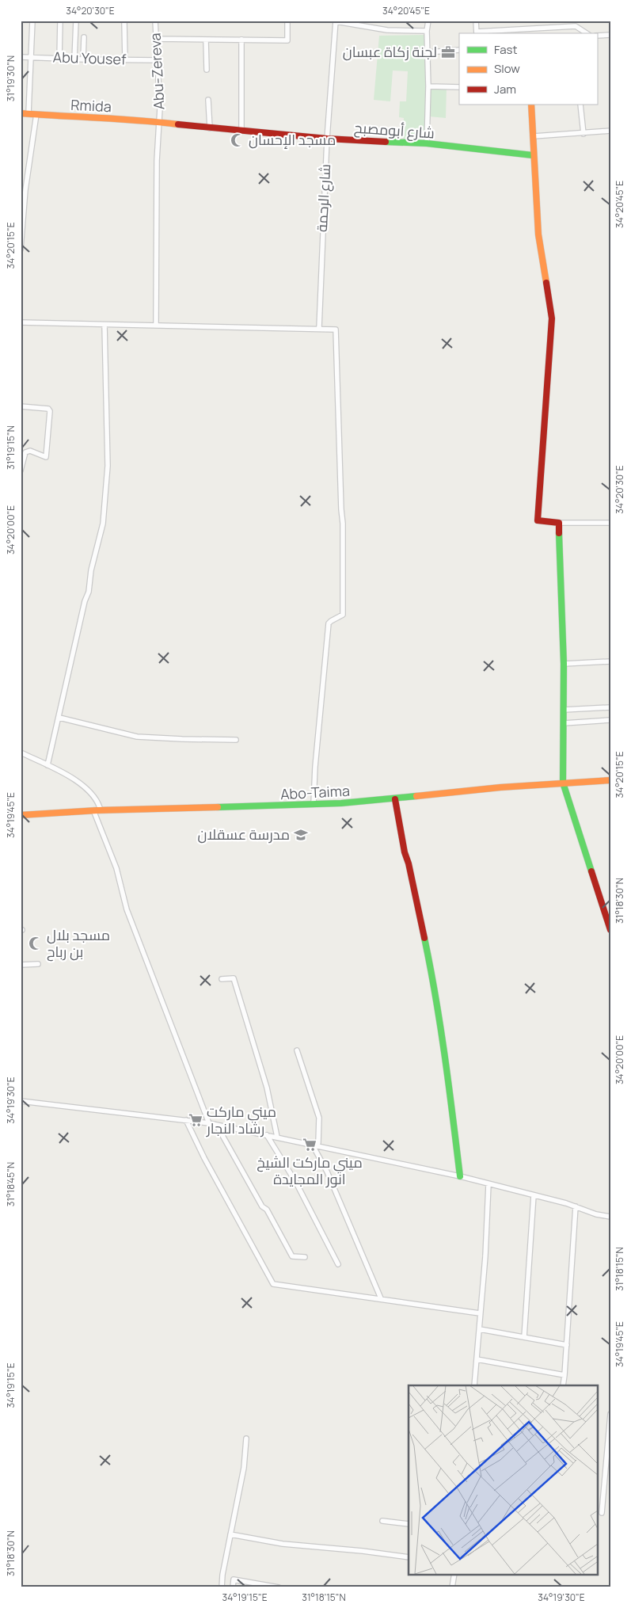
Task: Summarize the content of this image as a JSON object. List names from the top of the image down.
{
  "streets": {
    "street": [
      "Abu Yousef",
      "Abu-Zereva",
      "Rmida",
      "شارع أبومصبح",
      "شارع الرحمة",
      "Abo-Taima"
    ]
  },
  "crossings": [
    ["Abu Yousef", "Abu-Zereva"],
    ["Abu-Zereva", "Rmida"],
    ["Abu-Zereva", "شارع أبومصبح"],
    ["Rmida", "شارع أبومصبح"],
    ["شارع أبومصبح", "شارع الرحمة"]
  ],
  "places": {
    "office": ["لجنة زكاة عبسان"],
    "mosque": ["مسجد الإحسان", "مسجد بلال بن رباح"],
    "school or university": ["مدرسة عسقلان"],
    "supermarket": ["ميني ماركت رشاد النجار", "ميني ماركت الشيخ انور المجايدة"]
  },
  "legend": ["Fast", "Slow", "Jam"],
  "coordinates": [
    "34°20'30\"E",
    "34°20'45\"E",
    "31°19'30\"N",
    "34°20'15\"E",
    "31°19'15\"N",
    "34°20'00\"E",
    "34°19'45\"E",
    "31°18'30\"N",
    "34°19'30\"E",
    "31°18'45\"N",
    "31°18'15\"N",
    "34°19'15\"E"
  ]
}
